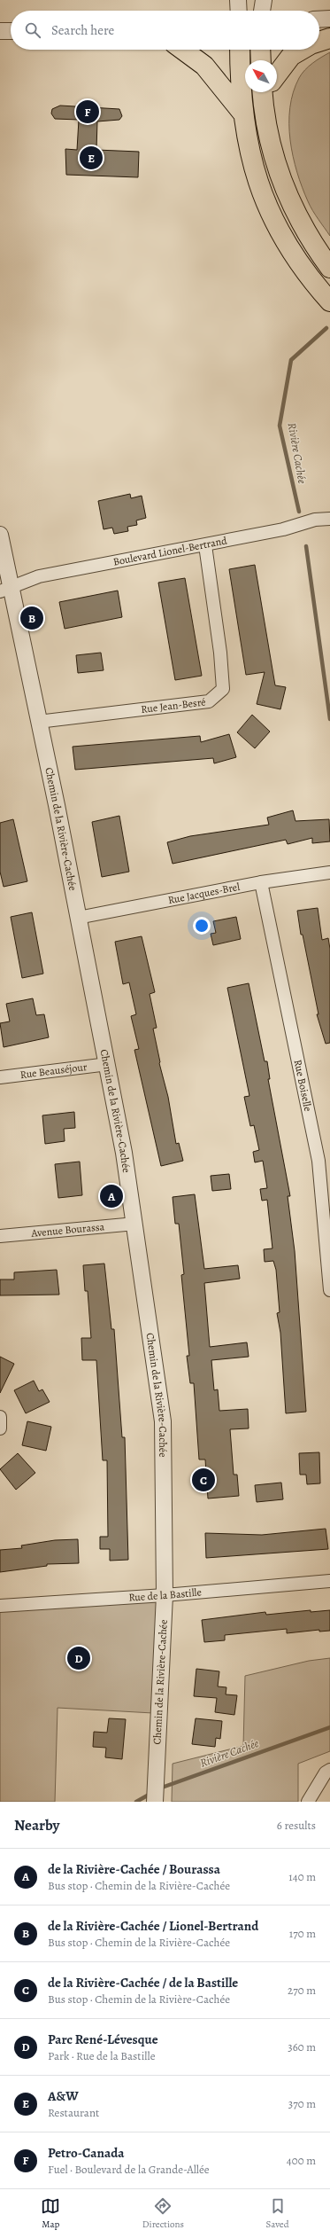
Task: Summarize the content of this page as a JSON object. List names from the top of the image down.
{
  "streets": {
    "street": [
      "Boulevard Lionel-Bertrand",
      "Rue Jean-Besré",
      "Chemin de la Rivière-Cachée",
      "Rue Jacques-Brel",
      "Rue Beauséjour",
      "Rue Boiselle",
      "Avenue Bourassa",
      "Rue de la Bastille"
    ]
  },
  "crossings": [
    ["Boulevard Lionel-Bertrand", "Rue Jean-Besré"],
    ["Boulevard Lionel-Bertrand", "Chemin de la Rivière-Cachée"],
    ["Rue Jean-Besré", "Chemin de la Rivière-Cachée"],
    ["Chemin de la Rivière-Cachée", "Rue Jacques-Brel"],
    ["Chemin de la Rivière-Cachée", "Rue Beauséjour"],
    ["Chemin de la Rivière-Cachée", "Avenue Bourassa"],
    ["Chemin de la Rivière-Cachée", "Rue de la Bastille"],
    ["Rue Jacques-Brel", "Rue Boiselle"]
  ],
  "water": ["Rivière Cachée"],
  "north": "top left",
  "page": {
    "search": "Search here",
    "pins": [
      "F",
      "E",
      "B",
      "A",
      "C",
      "D"
    ],
    "heading": ["Nearby", "6 results"],
    "list": [
      {
        "mark": "A",
        "name": "de la Rivière-Cachée / Bourassa",
        "note": "Bus stop · Chemin de la Rivière-Cachée",
        "value": "140 m"
      },
      {
        "mark": "B",
        "name": "de la Rivière-Cachée / Lionel-Bertrand",
        "note": "Bus stop · Chemin de la Rivière-Cachée",
        "value": "170 m"
      },
      {
        "mark": "C",
        "name": "de la Rivière-Cachée / de la Bastille",
        "note": "Bus stop · Chemin de la Rivière-Cachée",
        "value": "270 m"
      },
      {
        "mark": "D",
        "name": "Parc René-Lévesque",
        "note": "Park · Rue de la Bastille",
        "value": "360 m"
      },
      {
        "mark": "E",
        "name": "A&W",
        "note": "Restaurant",
        "value": "370 m"
      },
      {
        "mark": "F",
        "name": "Petro-Canada",
        "note": "Fuel · Boulevard de la Grande-Allée",
        "value": "400 m"
      }
    ],
    "nav": ["Map", "Directions", "Saved"]
  }
}
